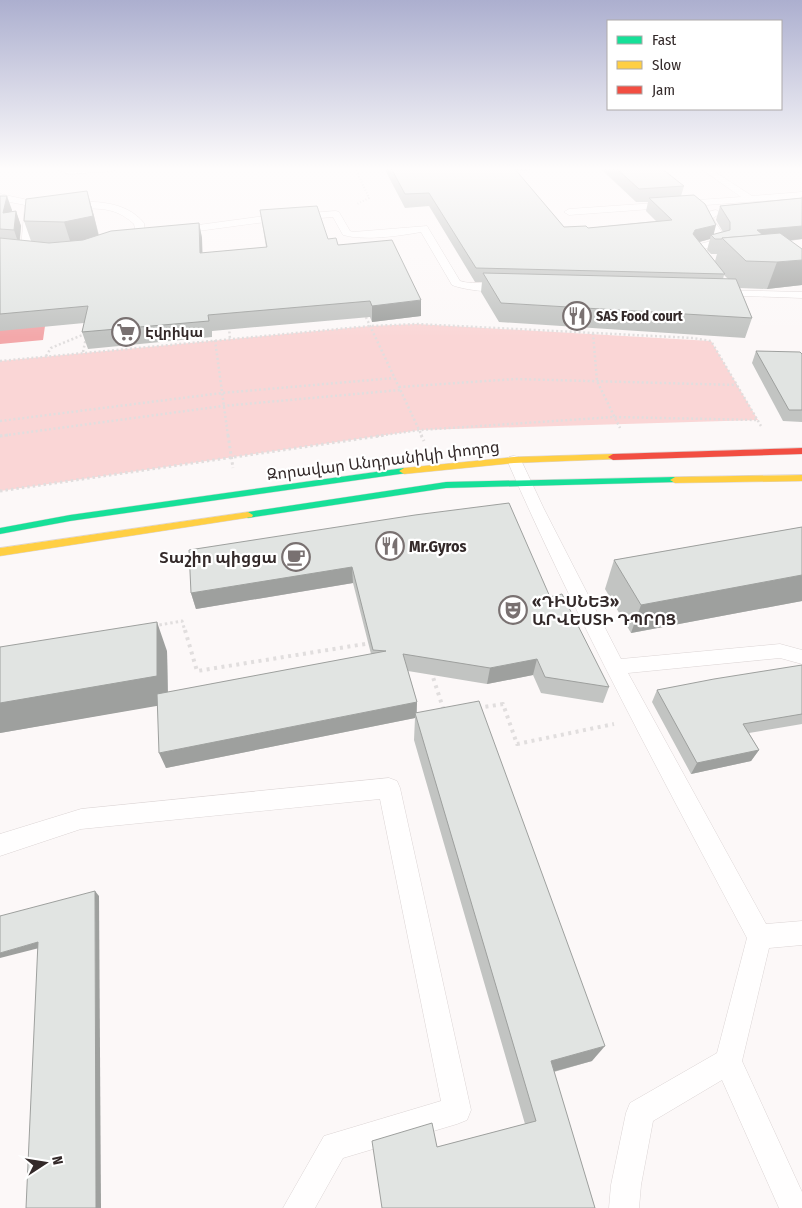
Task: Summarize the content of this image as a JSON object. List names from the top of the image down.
{
  "streets": {
    "main road": ["Զորավար Անդրանիկի փողոց"]
  },
  "places": {
    "restaurant": ["SAS Food court", "Mr.Gyros"],
    "supermarket": ["Էվրիկա"],
    "cafe": ["Տաշիր պիցցա"],
    "theatre": ["«ԴԻՍՆԵՅ» ԱՐՎԵՍՏԻ ԴՊՐՈՑ"]
  },
  "legend": ["Fast", "Slow", "Jam"],
  "north": "right"
}
